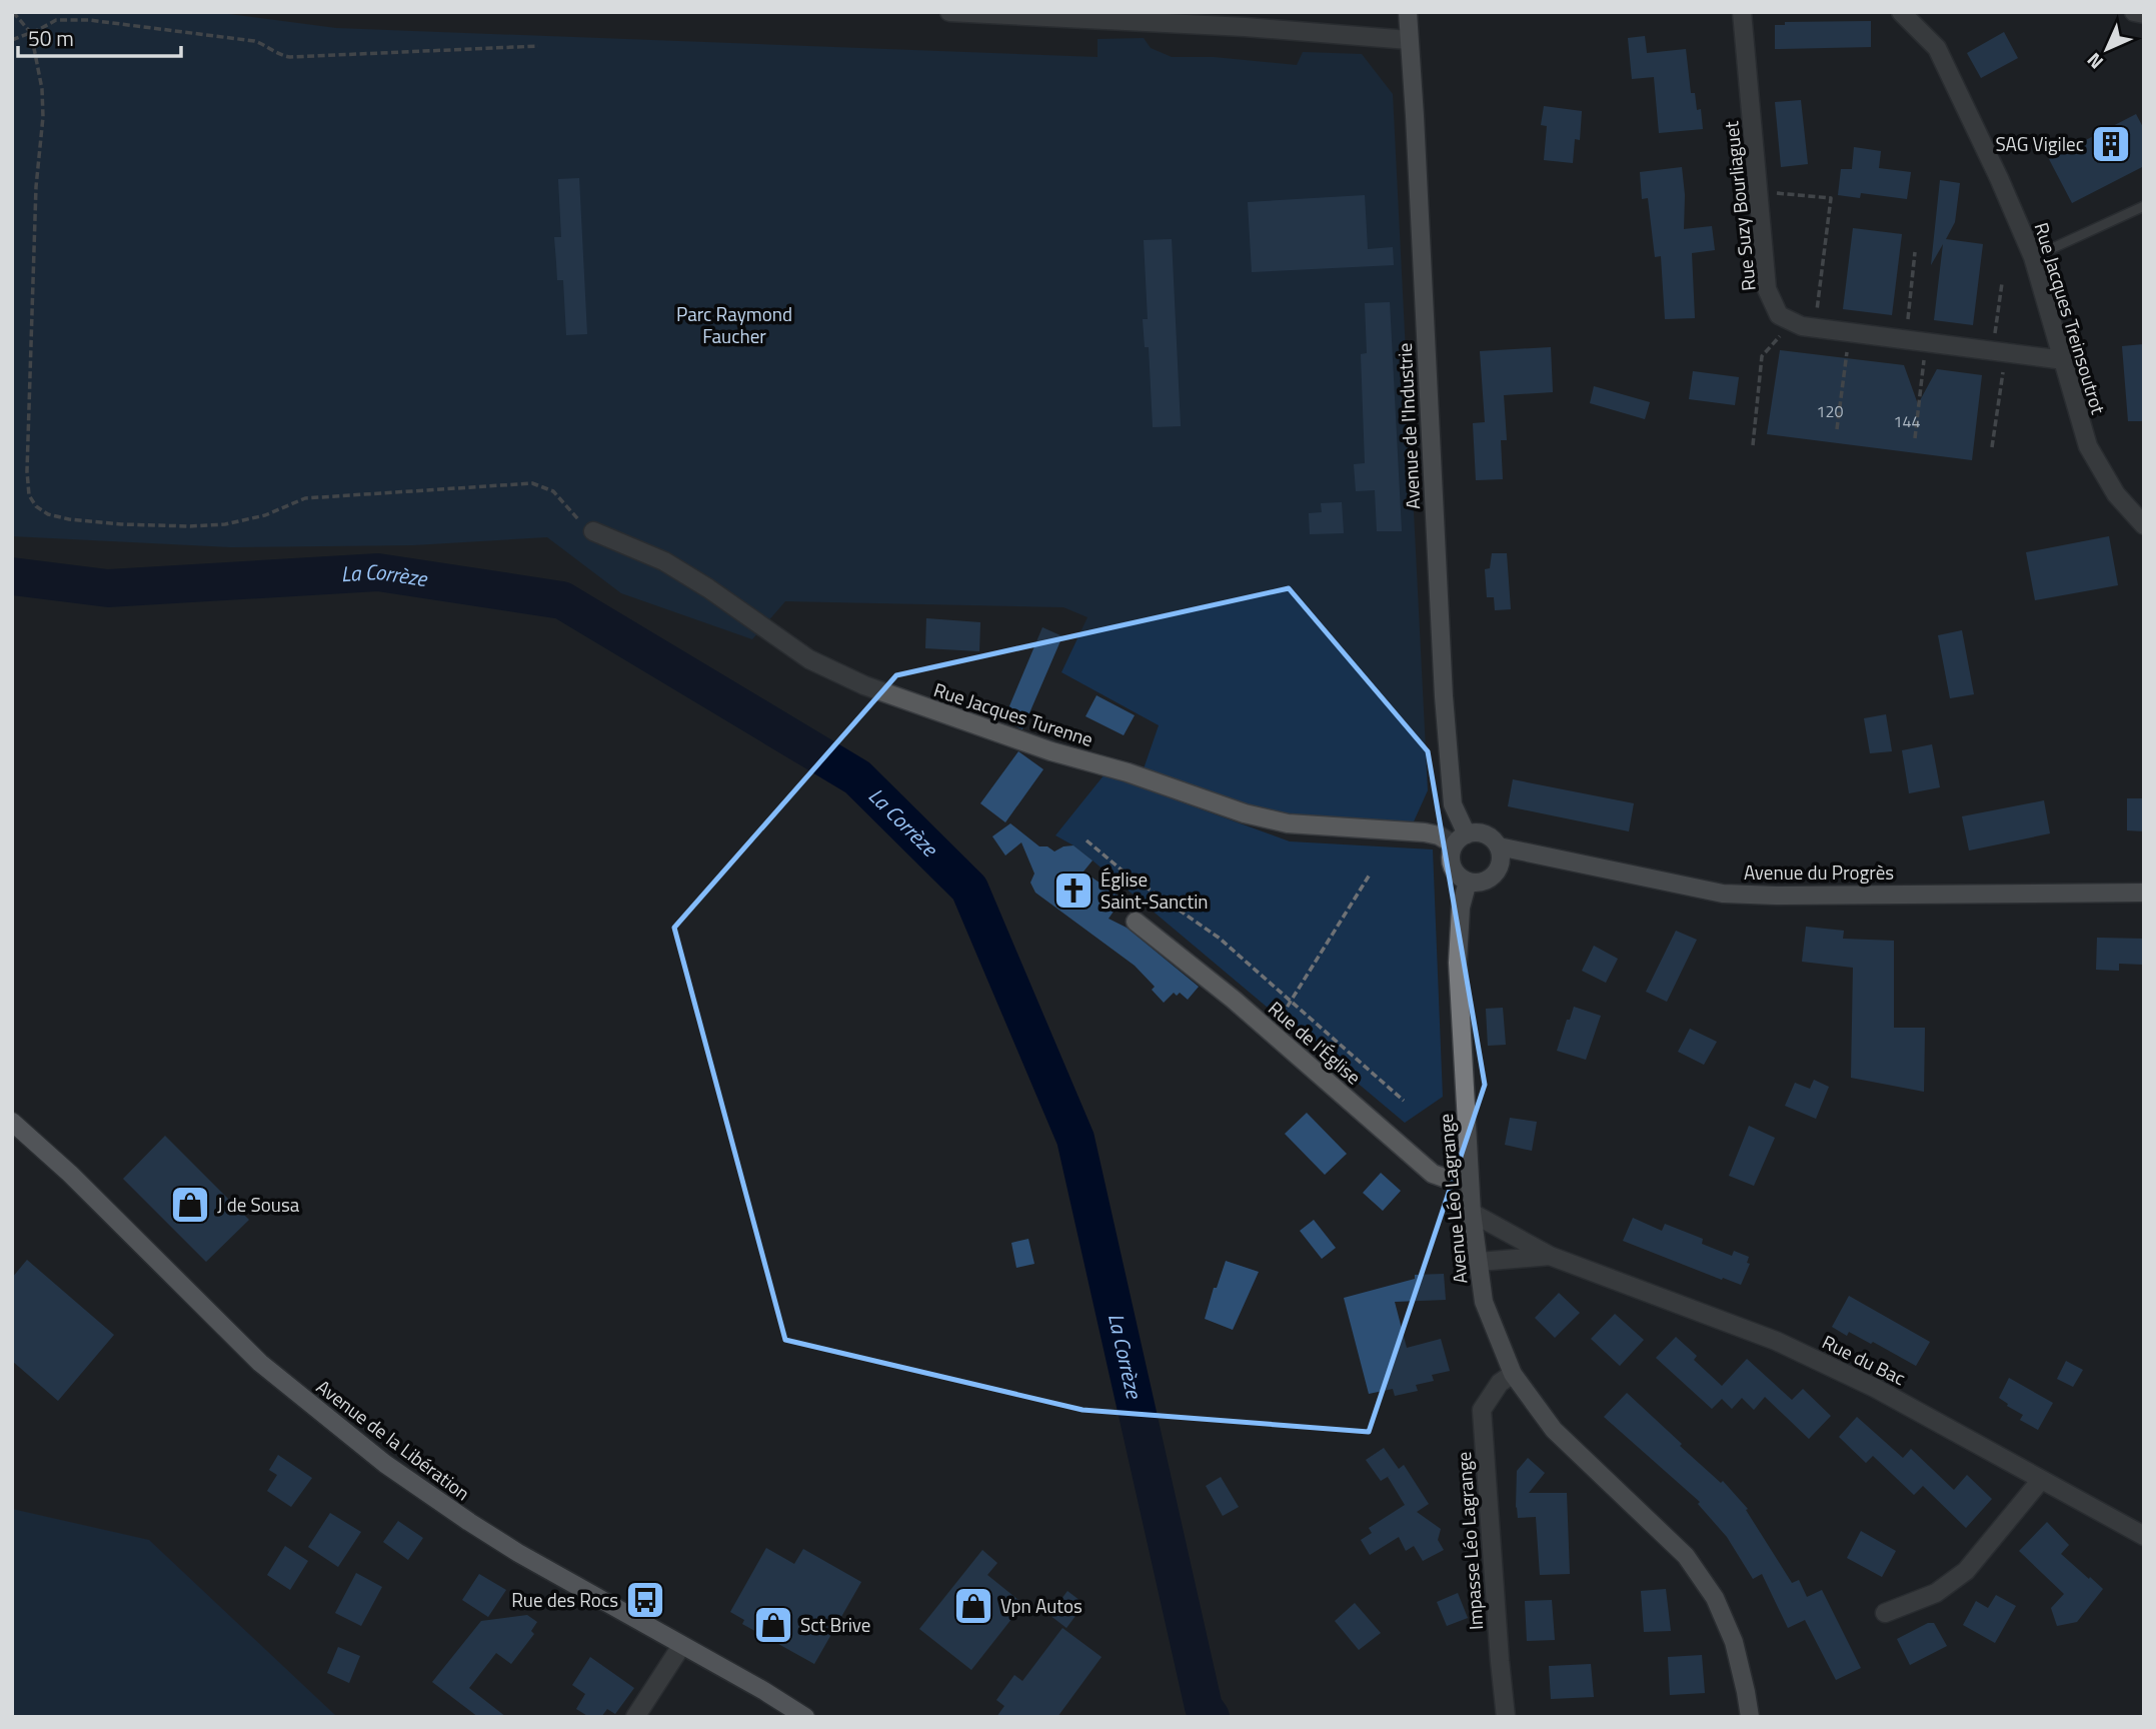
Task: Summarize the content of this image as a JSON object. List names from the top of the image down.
{
  "streets": {
    "main road": [
      "Avenue de l'Industrie",
      "Avenue du Progrès",
      "Avenue Léo Lagrange",
      "Avenue de la Libération"
    ],
    "street": [
      "Rue Suzy Bourliaguet",
      "Rue Jacques Treinsoutrot",
      "Rue Jacques Turenne",
      "Rue de l'Église",
      "Rue du Bac",
      "Impasse Léo Lagrange"
    ]
  },
  "crossings": [
    ["Avenue de l'Industrie", "Rue Jacques Turenne"],
    ["Avenue de l'Industrie", "Avenue du Progrès"],
    ["Avenue de l'Industrie", "Avenue Léo Lagrange"],
    ["Rue Jacques Turenne", "Avenue du Progrès"],
    ["Rue Jacques Turenne", "Avenue Léo Lagrange"],
    ["Avenue du Progrès", "Avenue Léo Lagrange"],
    ["Rue de l'Église", "Avenue Léo Lagrange"],
    ["Avenue Léo Lagrange", "Rue du Bac"],
    ["Avenue Léo Lagrange", "Impasse Léo Lagrange"]
  ],
  "water": ["La Corrèze"],
  "parks": ["Parc Raymond Faucher"],
  "places": {
    "building": ["SAG Vigilec"],
    "church": ["Église Saint-Sanctin"],
    "shop": ["J de Sousa", "Vpn Autos", "Sct Brive"],
    "bus stop": ["Rue des Rocs"]
  },
  "house_numbers": ["120", "144"],
  "scale_bar": "50 m",
  "north": "bottom left"
}
